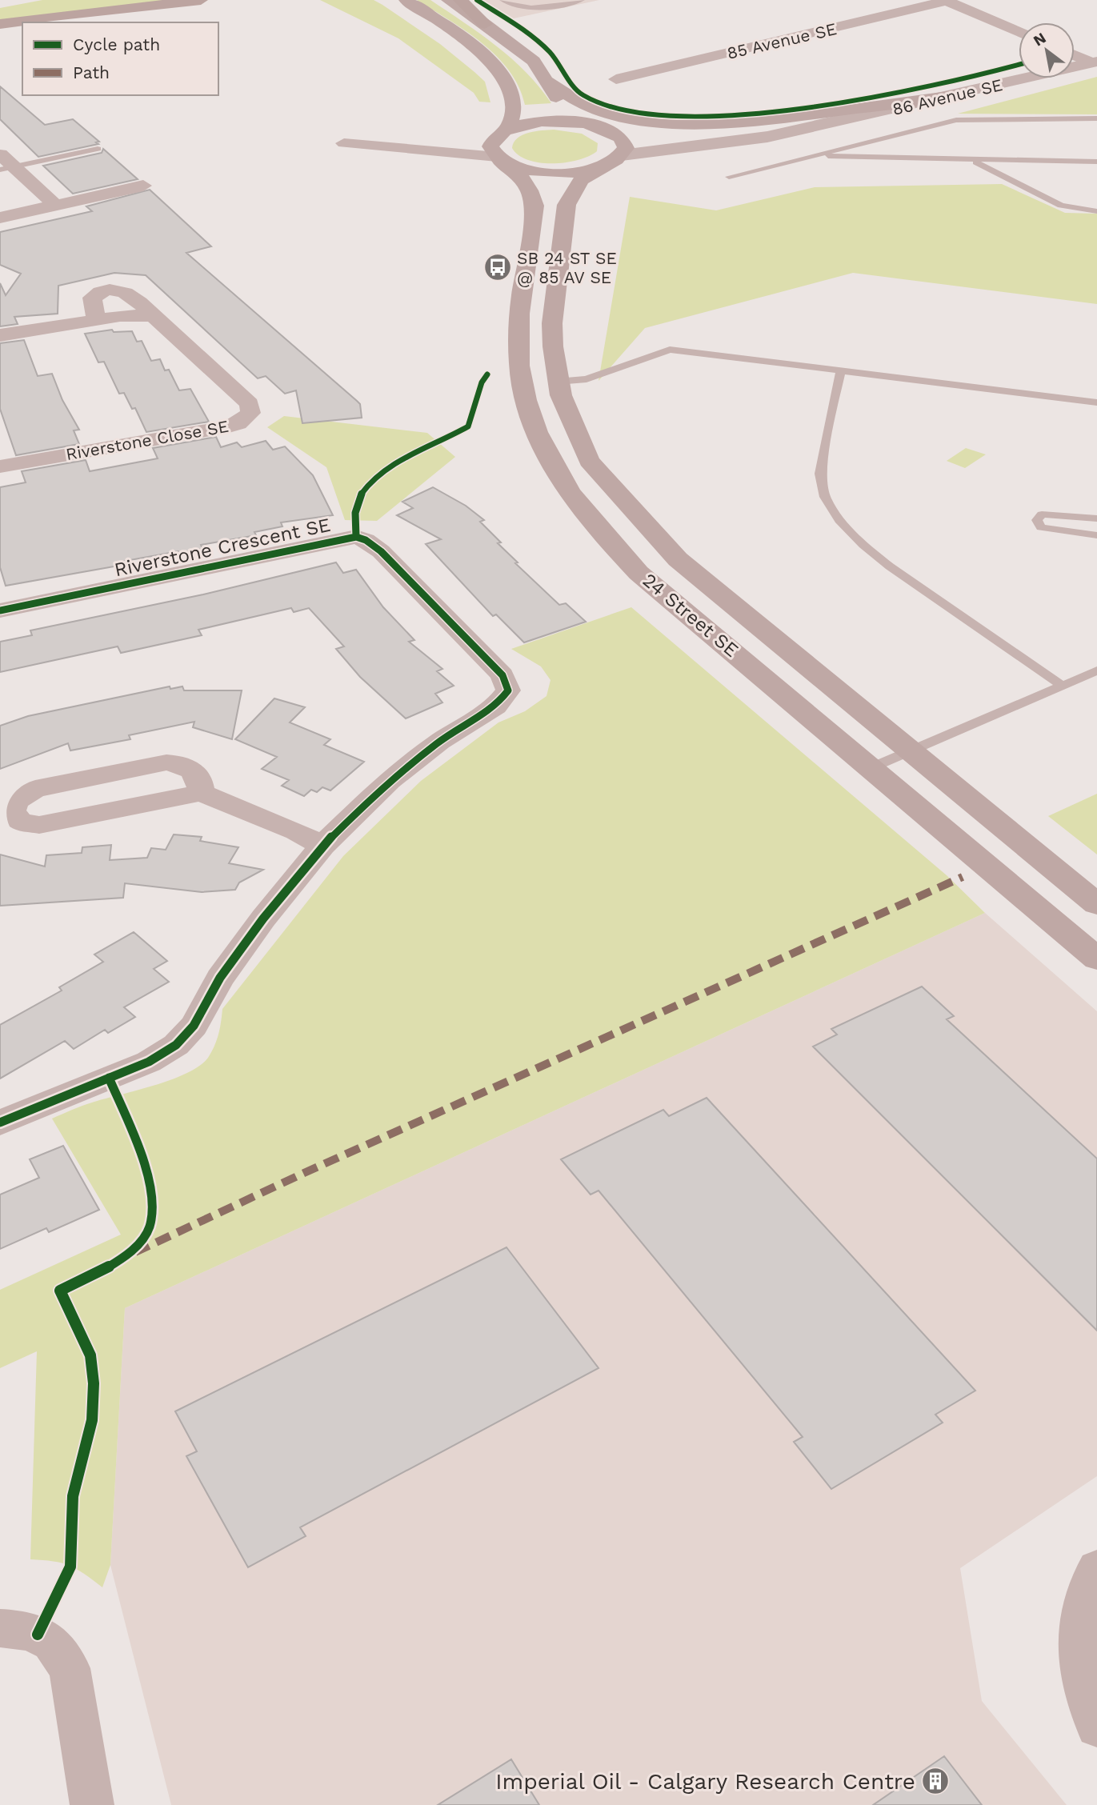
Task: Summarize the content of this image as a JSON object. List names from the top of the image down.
{
  "streets": {
    "main road": ["24 Street SE"],
    "street": [
      "85 Avenue SE",
      "86 Avenue SE",
      "Riverstone Close SE",
      "Riverstone Crescent SE"
    ]
  },
  "crossings": [
    ["86 Avenue SE", "24 Street SE"]
  ],
  "places": {
    "bus stop": ["SB 24 ST SE @ 85 AV SE"],
    "building": ["Imperial Oil - Calgary Research Centre"]
  },
  "legend": ["Cycle path", "Path"],
  "north": "top left"
}
